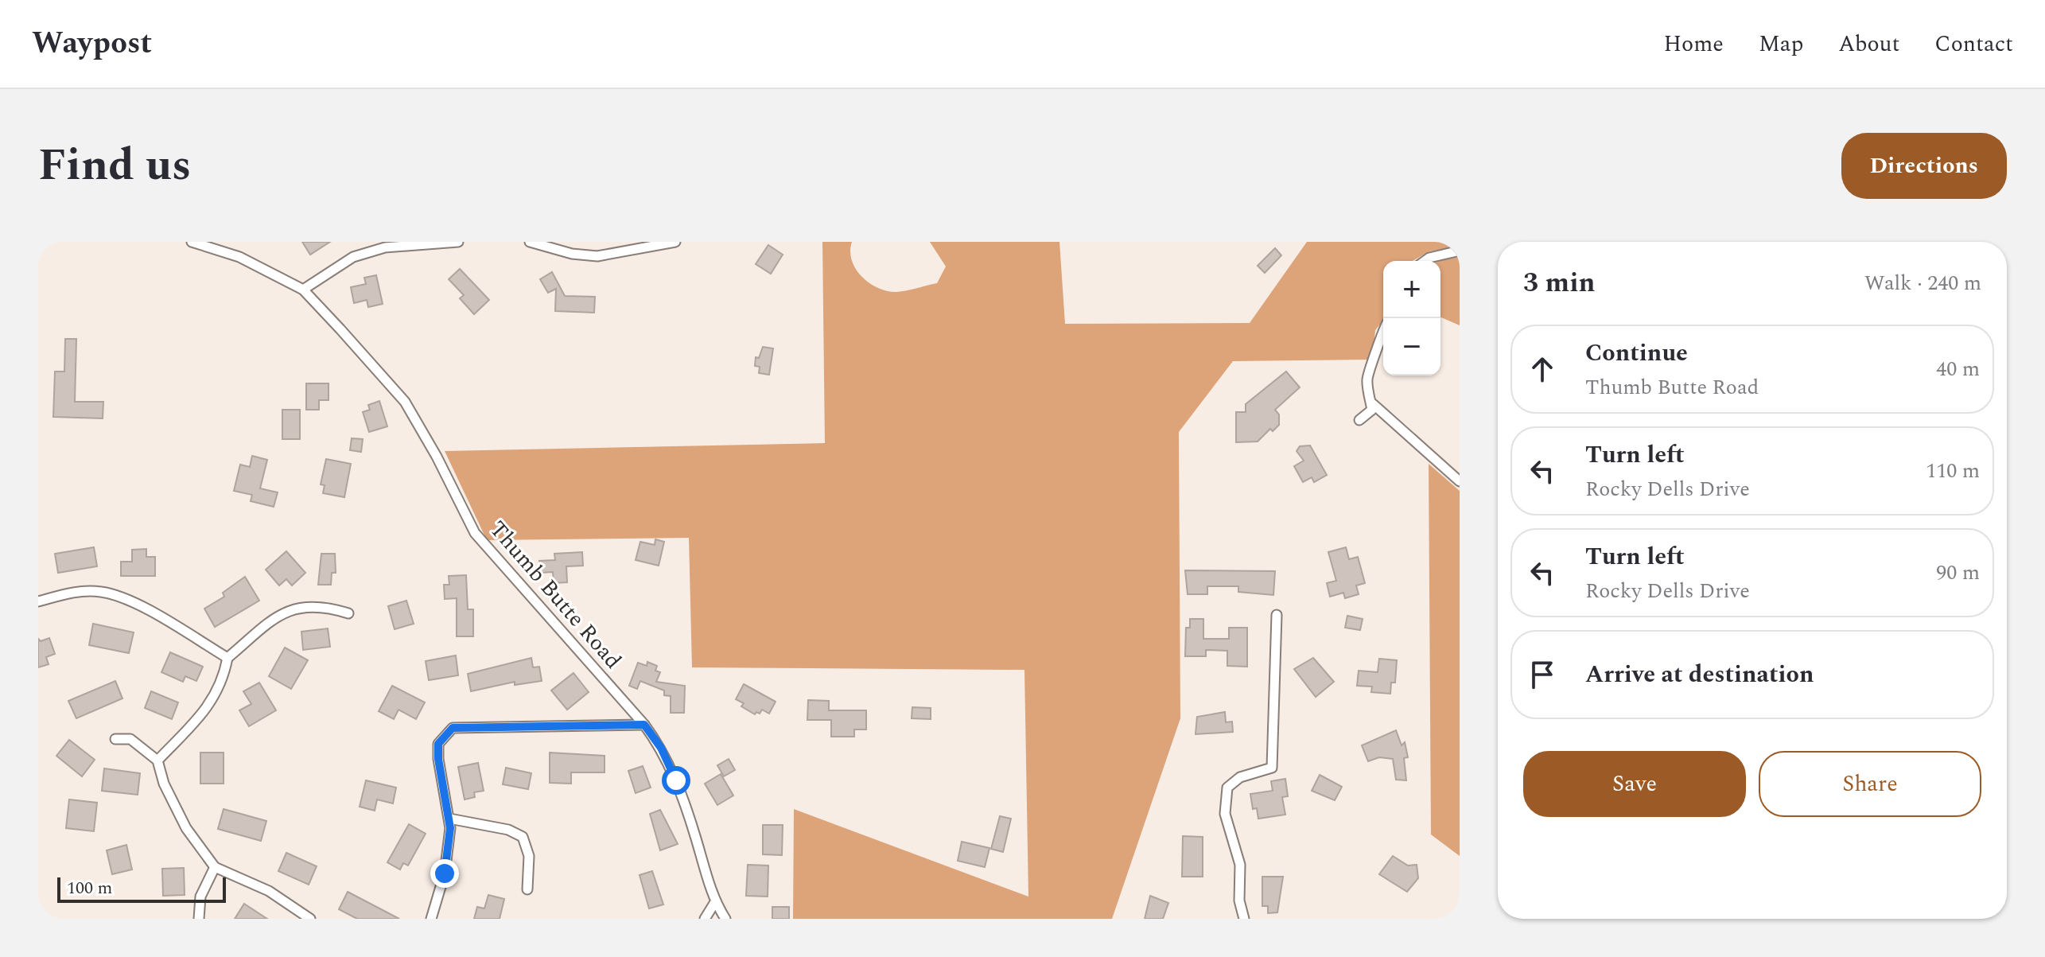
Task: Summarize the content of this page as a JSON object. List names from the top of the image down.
{
  "streets": {
    "street": ["Thumb Butte Road"]
  },
  "scale_bar": "100 m",
  "page": {
    "header": "Waypost",
    "nav": [
      "Home",
      "Map",
      "About",
      "Contact"
    ],
    "title": "Find us",
    "buttons": [
      "Directions",
      ["Save", "Share"]
    ],
    "heading": ["3 min", "Walk · 240 m"],
    "map_buttons": ["+", "−"],
    "list": [
      ["Continue", "Thumb Butte Road", "40 m"],
      ["Turn left", "Rocky Dells Drive", "110 m"],
      ["Turn left", "Rocky Dells Drive", "90 m"],
      "Arrive at destination"
    ],
    "scale": "100 m"
  }
}
